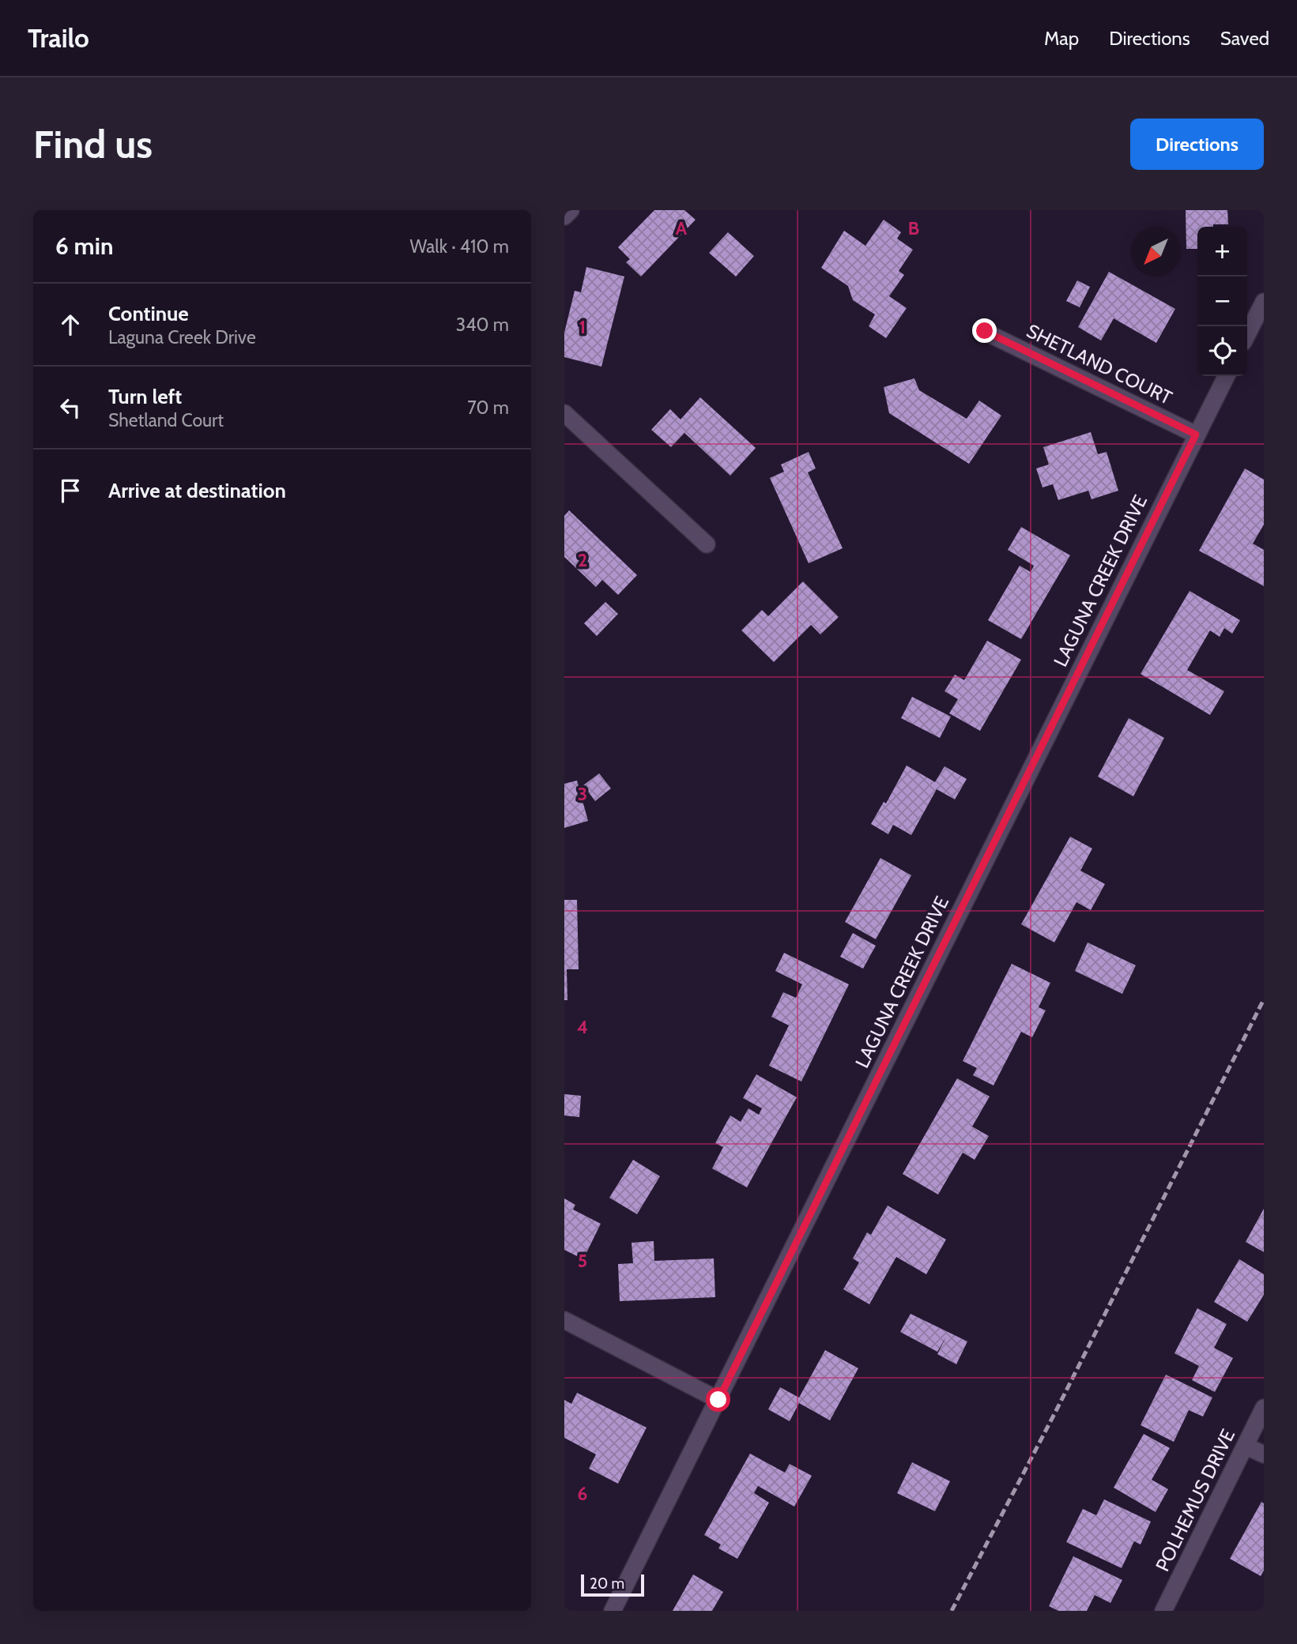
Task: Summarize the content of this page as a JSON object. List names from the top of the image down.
{
  "streets": {
    "street": ["SHETLAND COURT", "LAGUNA CREEK DRIVE", "POLHEMUS DRIVE"]
  },
  "crossings": [
    ["SHETLAND COURT", "LAGUNA CREEK DRIVE"]
  ],
  "scale_bar": "20 m",
  "north": "bottom left",
  "page": {
    "header": "Trailo",
    "nav": ["Map", "Directions", "Saved"],
    "buttons": "Directions",
    "title": "Find us",
    "heading": ["6 min", "Walk · 410 m"],
    "map_buttons": ["+", "−"],
    "list": [
      ["Continue", "Laguna Creek Drive", "340 m"],
      ["Turn left", "Shetland Court", "70 m"],
      "Arrive at destination"
    ],
    "scale": "20 m"
  },
  "grid": {
    "columns": ["A", "B"],
    "rows": [
      "1",
      "2",
      "3",
      "4",
      "5",
      "6"
    ]
  }
}
